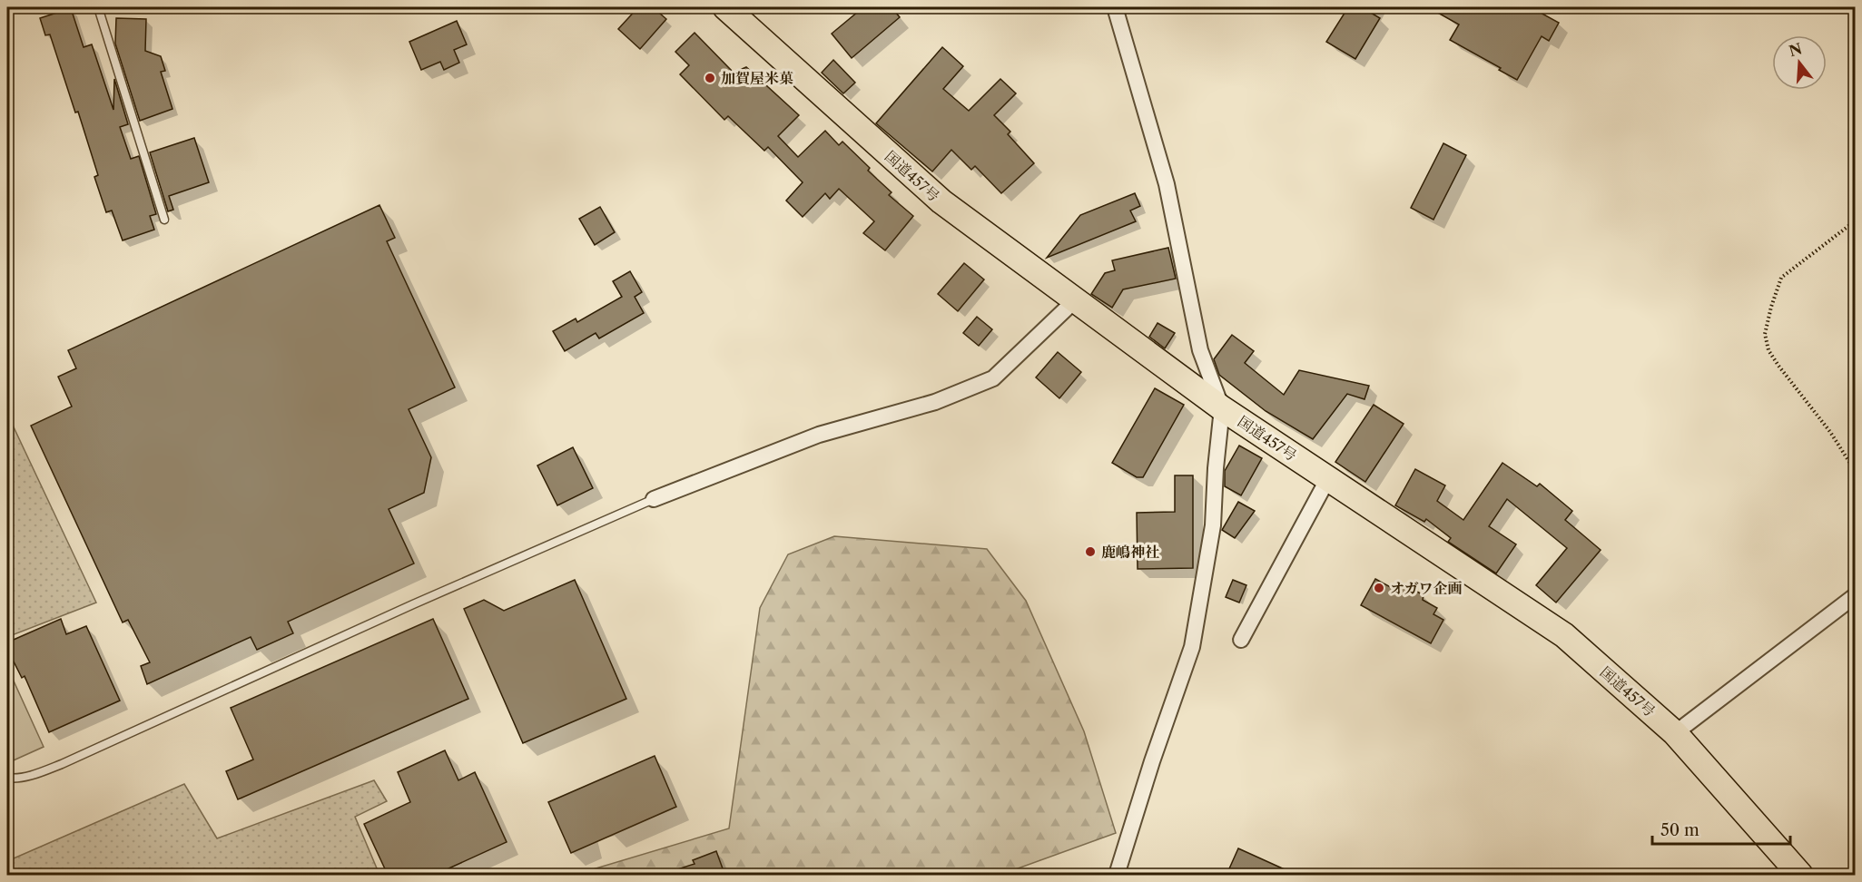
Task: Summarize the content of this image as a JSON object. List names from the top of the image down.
{
  "streets": {
    "highway": ["国道457号"]
  },
  "places": ["加賀屋米菓", "鹿嶋神社", "オガワ企画"],
  "scale_bar": "50 m",
  "north": "top"
}
